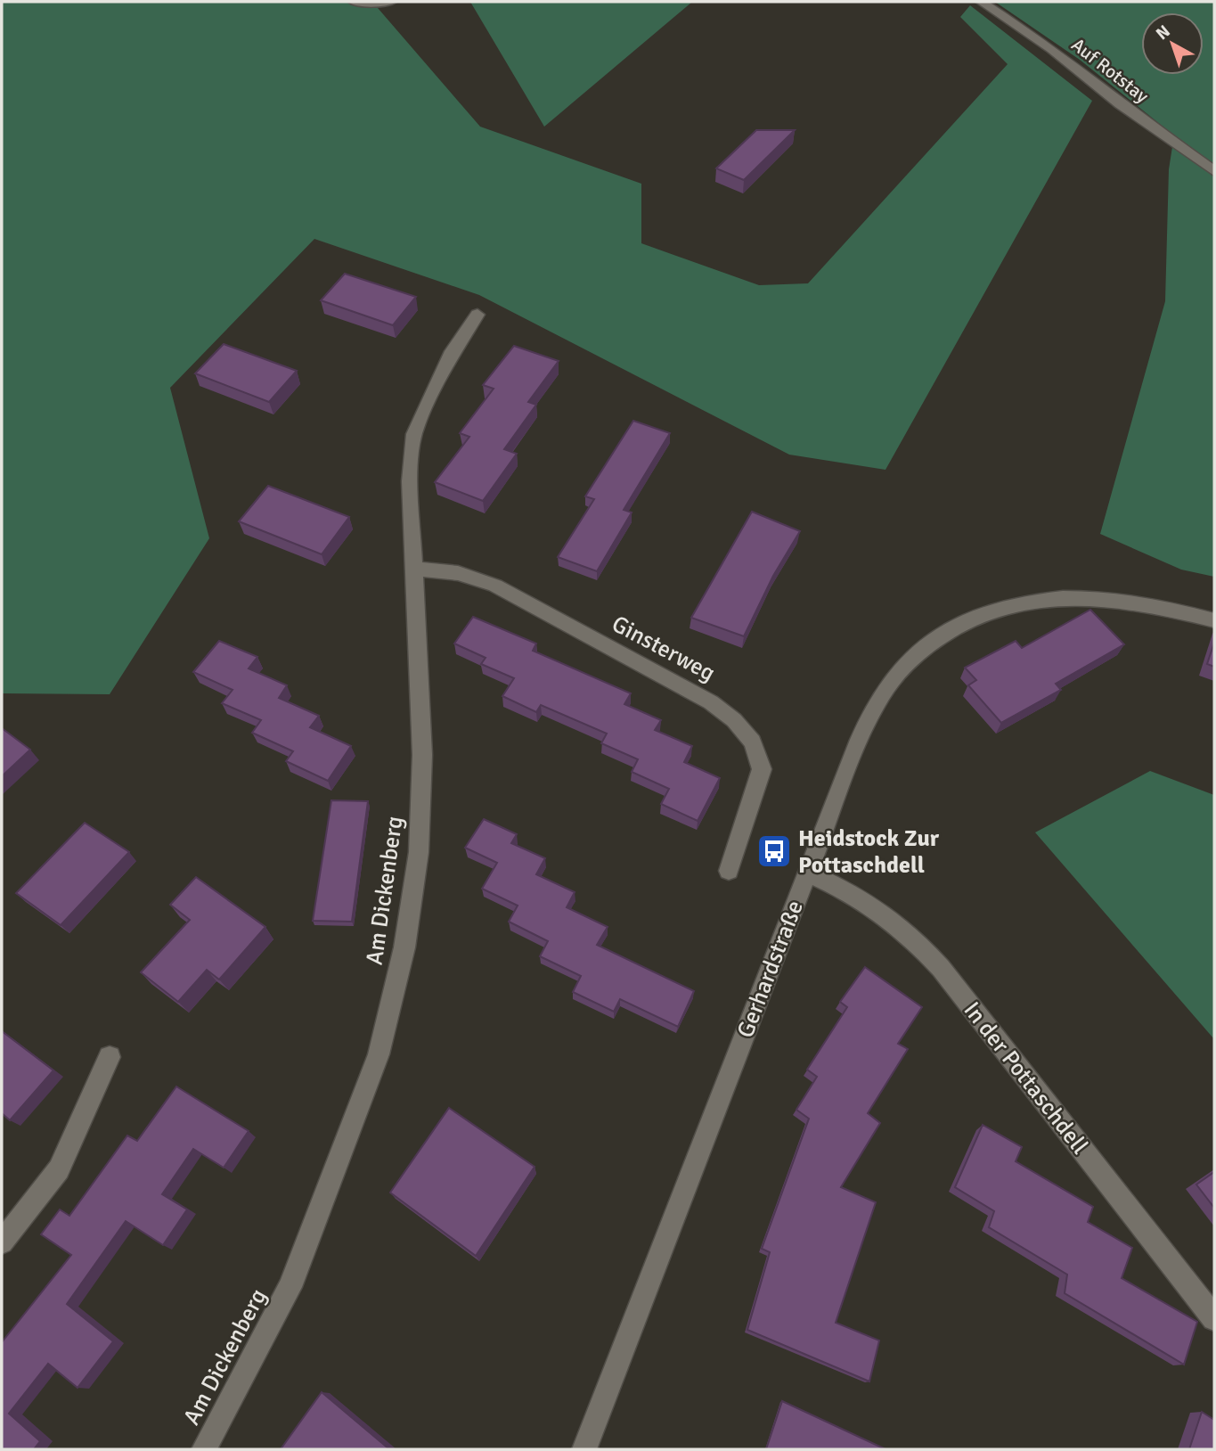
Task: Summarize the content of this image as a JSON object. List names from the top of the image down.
{
  "streets": {
    "street": [
      "Auf Rotstay",
      "Ginsterweg",
      "Am Dickenberg",
      "Gerhardstraße",
      "In der Pottaschdell"
    ]
  },
  "crossings": [
    ["Ginsterweg", "Am Dickenberg"],
    ["Gerhardstraße", "In der Pottaschdell"]
  ],
  "places": {
    "bus stop": ["Heidstock Zur Pottaschdell"]
  },
  "north": "top left"
}
